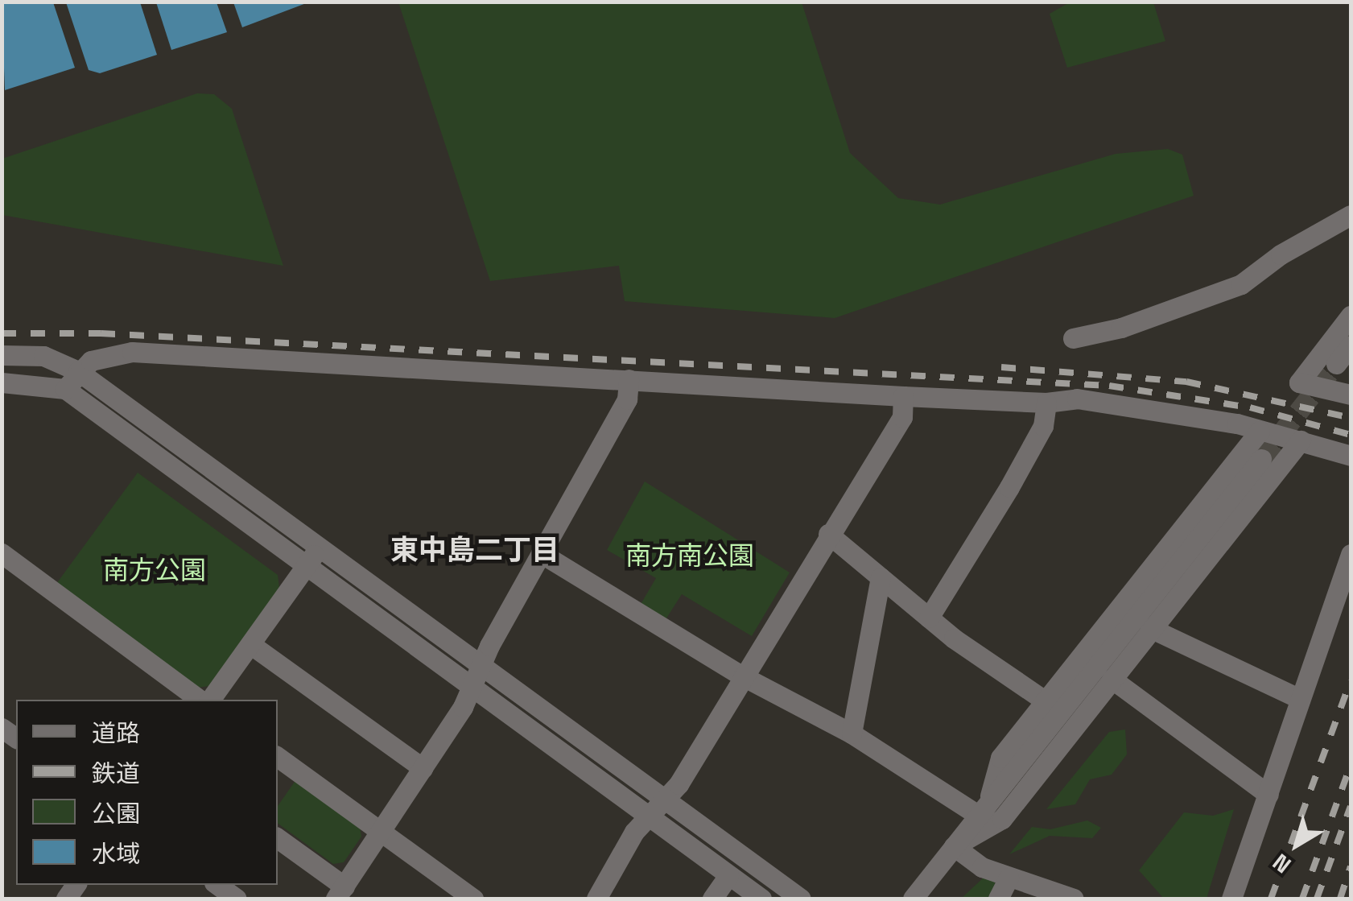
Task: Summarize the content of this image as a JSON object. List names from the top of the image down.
{
  "districts": ["東中島二丁目"],
  "parks": ["南方南公園", "南方公園"],
  "legend": [
    "道路",
    "鉄道",
    "公園",
    "水域"
  ],
  "north": "bottom left"
}
